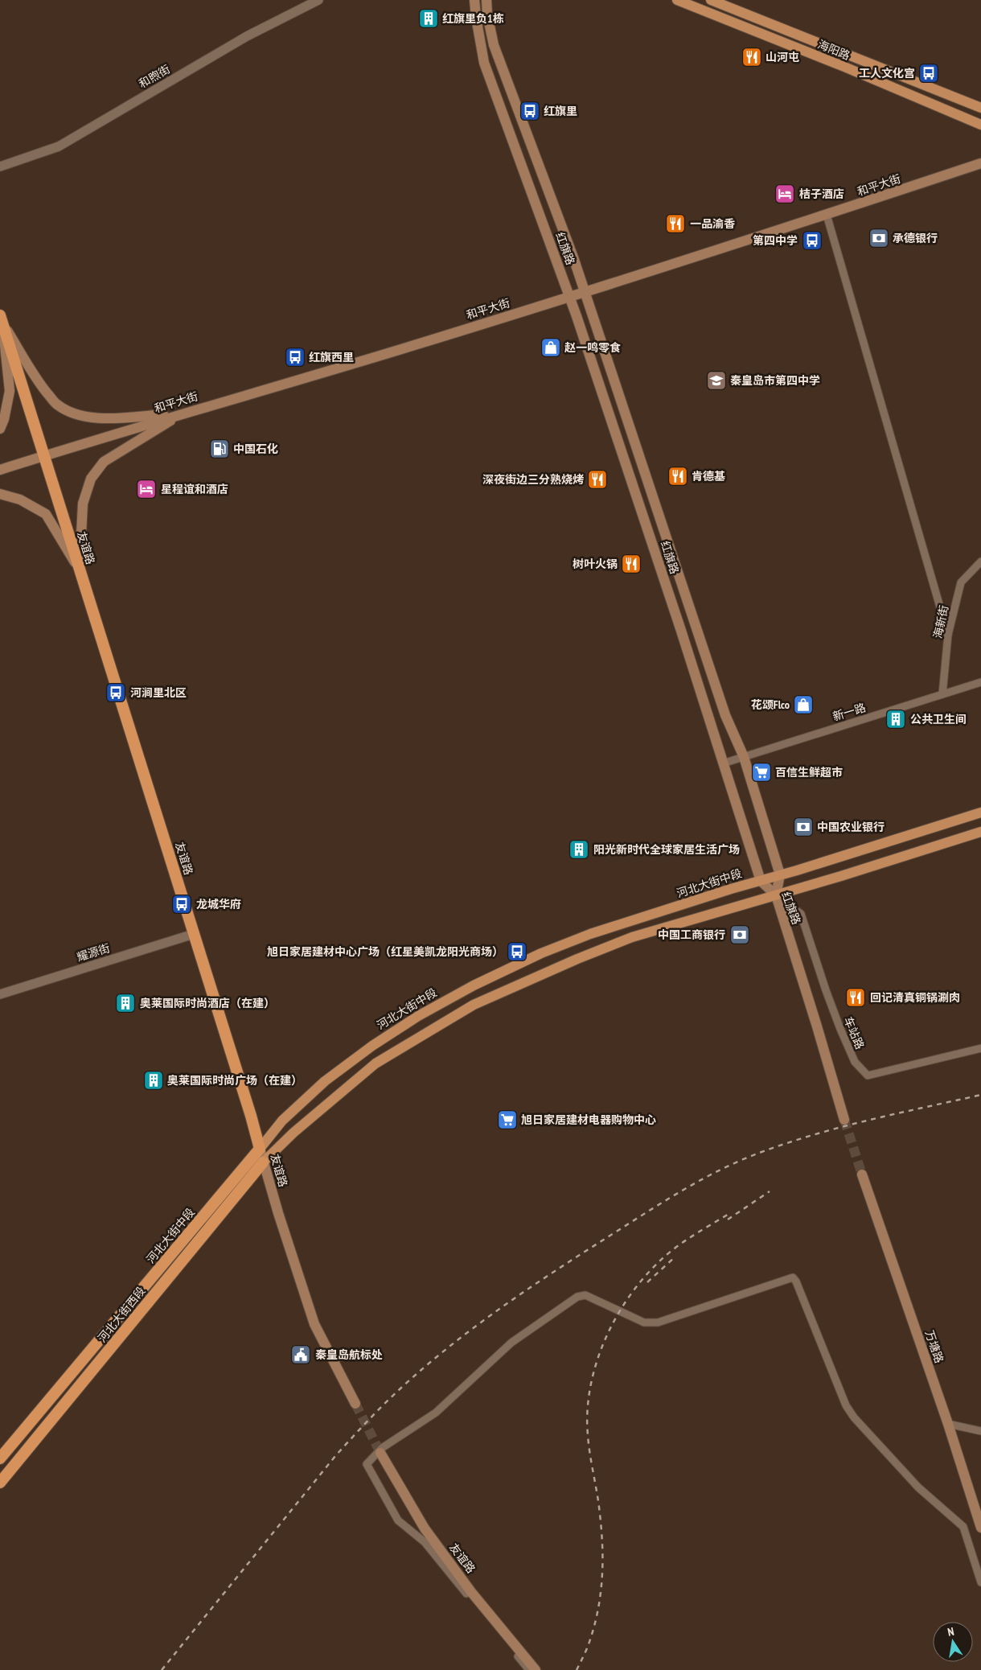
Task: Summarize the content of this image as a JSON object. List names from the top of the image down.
{
  "streets": {
    "highway": ["友谊路", "河北大街中段", "河北大街西段"],
    "main road": [
      "海阳路",
      "和平大街",
      "红旗路",
      "万塘路"
    ],
    "street": [
      "和煦街",
      "海新街",
      "新一路",
      "耀源街",
      "车站路"
    ]
  },
  "crossings": [
    ["和平大街", "红旗路"],
    ["和平大街", "友谊路"],
    ["红旗路", "新一路"],
    ["红旗路", "河北大街中段"],
    ["红旗路", "车站路"],
    ["友谊路", "河北大街中段"],
    ["友谊路", "耀源街"],
    ["友谊路", "河北大街西段"],
    ["海新街", "新一路"]
  ],
  "places": {
    "building": [
      "红旗里负1栋",
      "公共卫生间",
      "阳光新时代全球家居生活广场",
      "奥莱国际时尚酒店（在建）",
      "奥莱国际时尚广场（在建）"
    ],
    "restaurant": [
      "山河屯",
      "一品渝香",
      "肯德基",
      "深夜街边三分熟烧烤",
      "树叶火锅",
      "回记清真铜锅涮肉"
    ],
    "bus stop": [
      "工人文化宫",
      "红旗里",
      "第四中学",
      "红旗西里",
      "河涧里北区",
      "龙城华府",
      "旭日家居建材中心广场（红星美凯龙阳光商场）"
    ],
    "hotel": ["桔子酒店", "星程谊和酒店"],
    "bank": ["承德银行", "中国农业银行", "中国工商银行"],
    "shop": ["赵一鸣零食", "花颂Flco"],
    "school or university": ["秦皇岛市第四中学"],
    "fuel station": ["中国石化"],
    "supermarket": ["百信生鲜超市", "旭日家居建材电器购物中心"],
    "public building": ["秦皇岛航标处"]
  },
  "north": "top"
}
